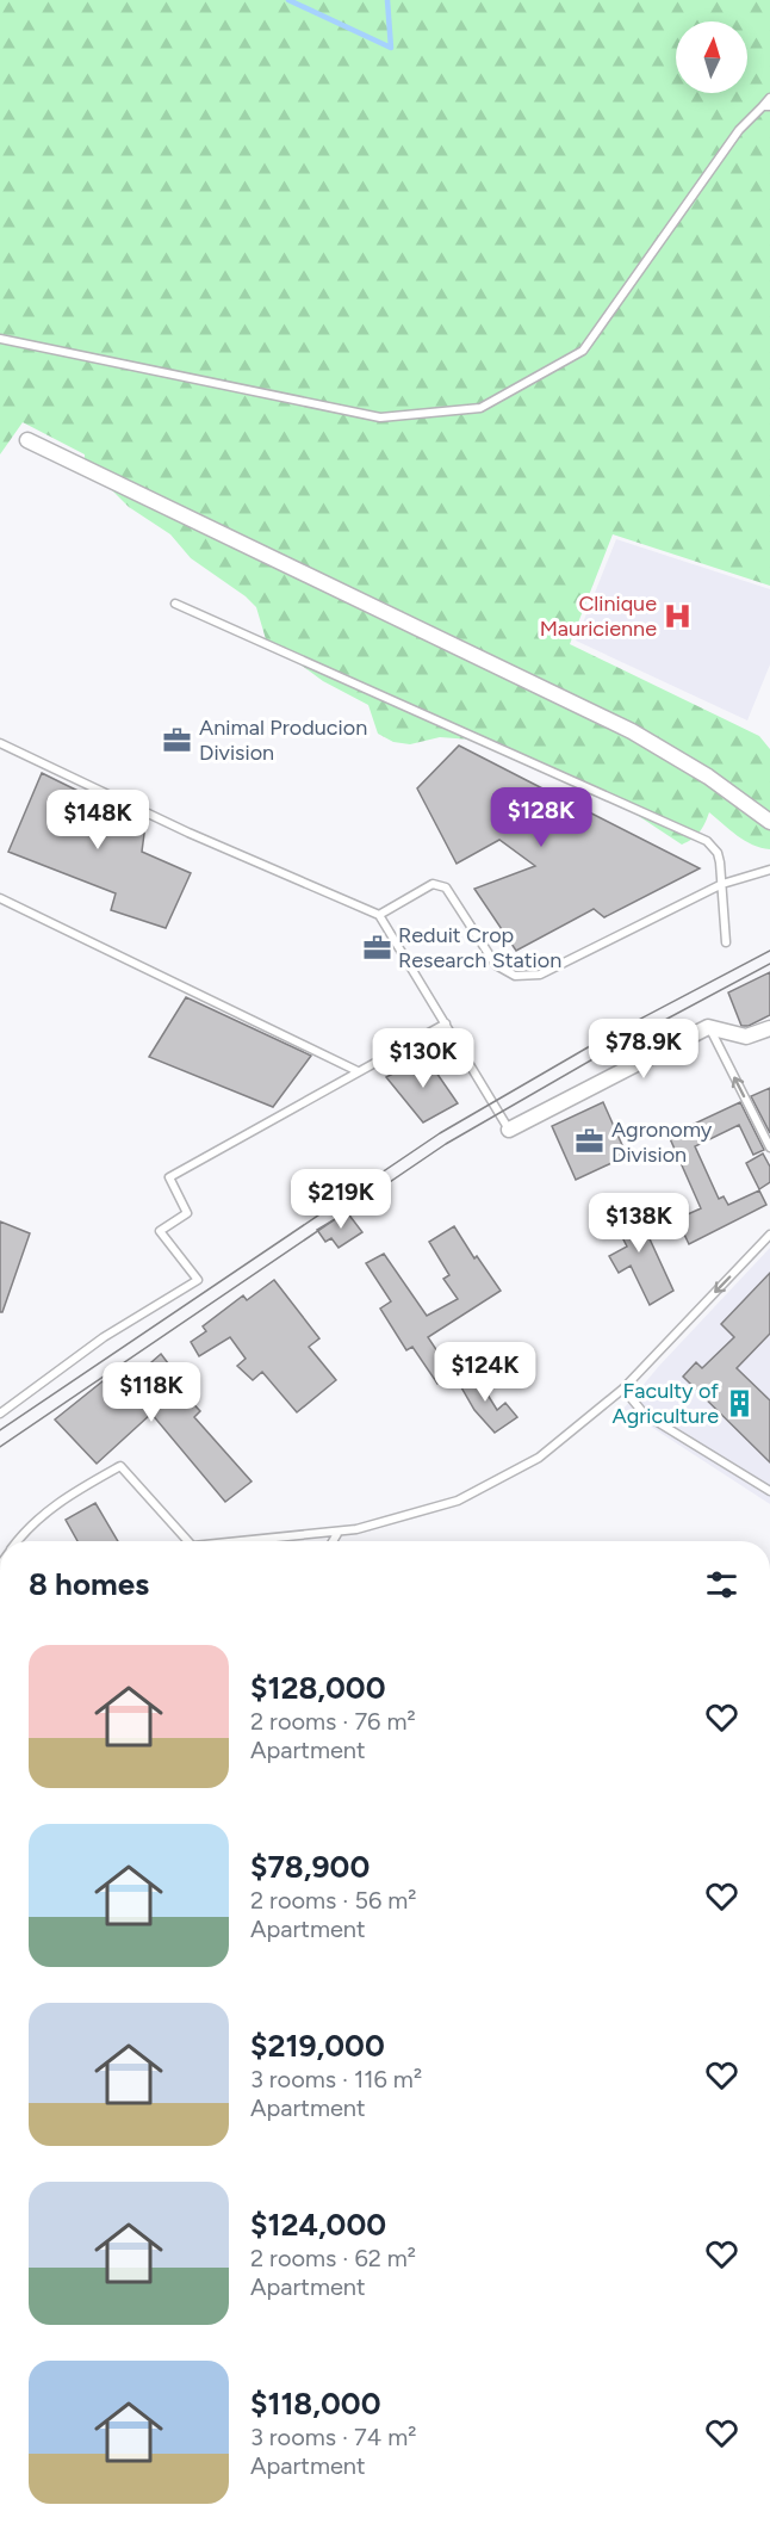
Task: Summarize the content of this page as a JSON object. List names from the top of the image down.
{
  "places": {
    "hospital": ["Clinique Mauricienne"],
    "office": ["Animal Producion Division", "Reduit Crop Research Station", "Agronomy Division"],
    "building": ["Faculty of Agriculture"]
  },
  "north": "top",
  "page": {
    "price": [
      "$128K",
      "$148K",
      "$78.9K",
      "$130K",
      "$219K",
      "$138K",
      "$124K",
      "$118K"
    ],
    "heading": "8 homes",
    "list": [
      {
        "name": "$128,000",
        "note": "2 rooms · 76 m² · Apartment"
      },
      {
        "name": "$78,900",
        "note": "2 rooms · 56 m² · Apartment"
      },
      {
        "name": "$219,000",
        "note": "3 rooms · 116 m² · Apartment"
      },
      {
        "name": "$124,000",
        "note": "2 rooms · 62 m² · Apartment"
      },
      {
        "name": "$118,000",
        "note": "3 rooms · 74 m² · Apartment"
      }
    ]
  }
}
